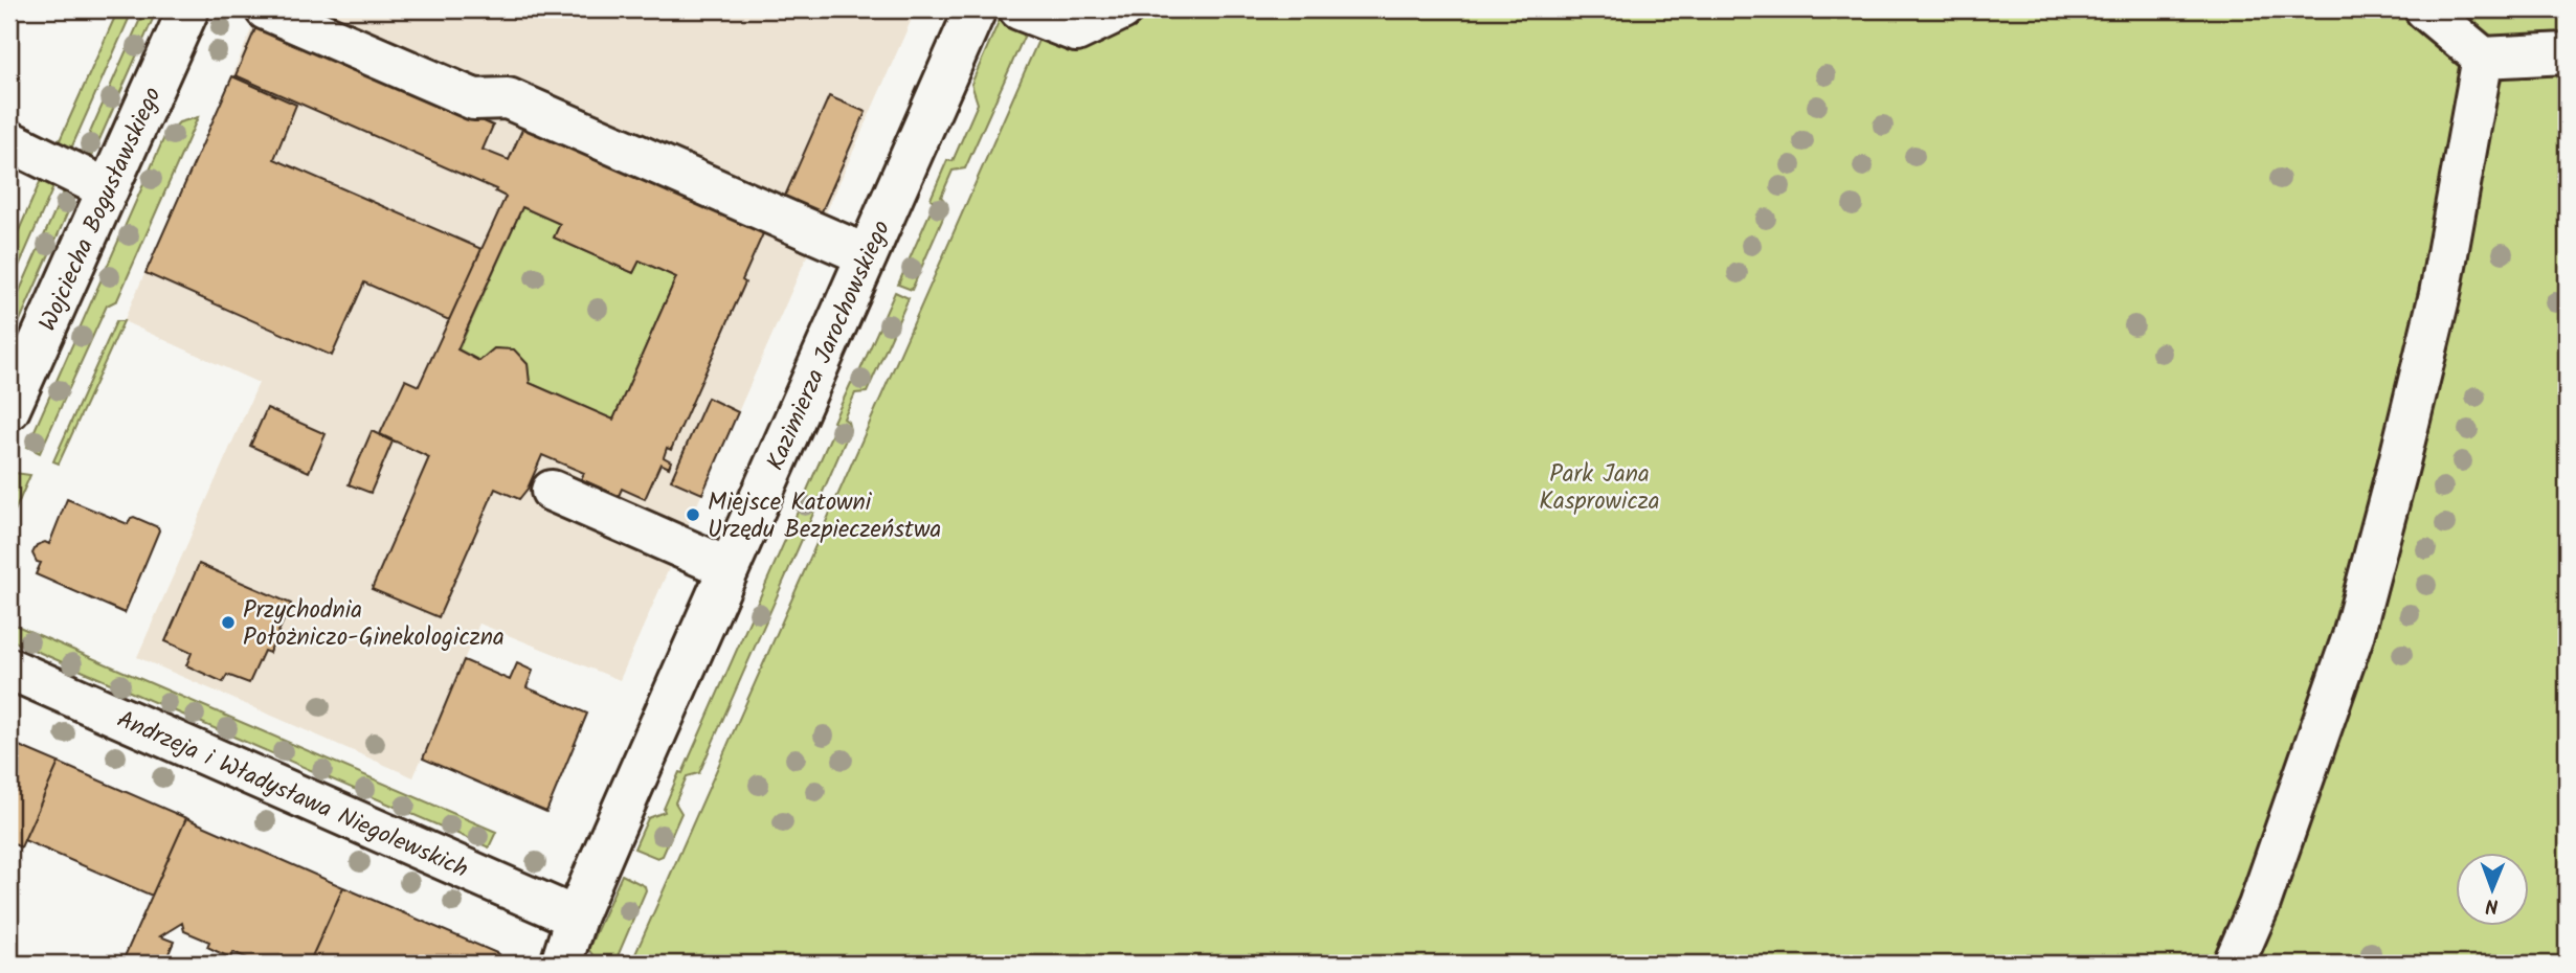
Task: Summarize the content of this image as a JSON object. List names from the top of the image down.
{
  "streets": {
    "street": ["Wojciecha Bogusławskiego", "Kazimierza Jarochowskiego", "Andrzeja i Władysława Niegolewskich"]
  },
  "crossings": [
    ["Kazimierza Jarochowskiego", "Andrzeja i Władysława Niegolewskich"]
  ],
  "parks": ["Park Jana Kasprowicza"],
  "places": ["Miejsce Katowni Urzędu Bezpieczeństwa", "Przychodnia Położniczo-Ginekologiczna"],
  "north": "bottom"
}
